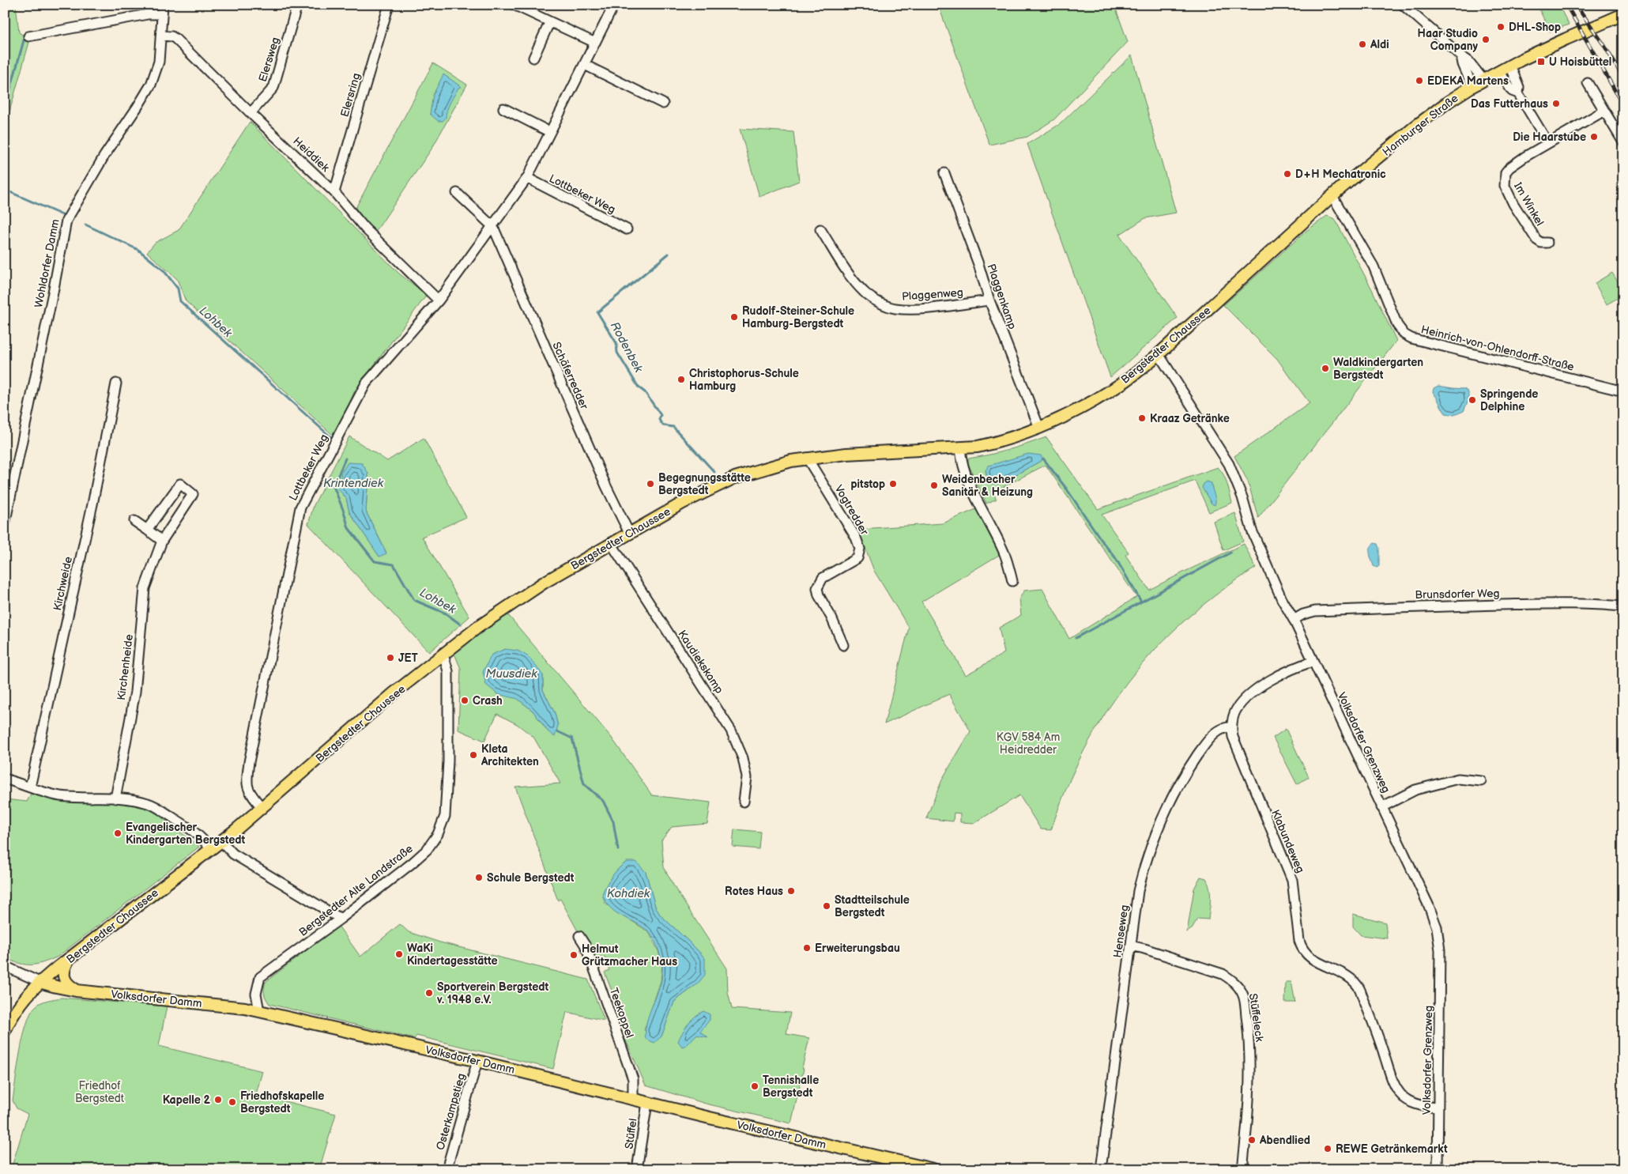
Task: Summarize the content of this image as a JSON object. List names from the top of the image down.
{
  "streets": {
    "main road": ["Hamburger Straße", "Bergstedter Chaussee", "Volksdorfer Damm"],
    "street": [
      "Elersweg",
      "Elersring",
      "Heiddiek",
      "Lottbeker Weg",
      "Im Winkel",
      "Wohldorfer Damm",
      "Plaggenweg",
      "Plaggenkamp",
      "Heinrich-von-Ohlendorff-Straße",
      "Schäferredder",
      "Vogtredder",
      "Kirchweide",
      "Brunsdorfer Weg",
      "Kaudiekskamp",
      "Kirchenheide",
      "Volksdorfer Grenzweg",
      "Klabundeweg",
      "Bergstedter Alte Landstraße",
      "Henseweg",
      "Teekoppel",
      "Stüffeleck",
      "Osterkampstieg",
      "Stüffel"
    ]
  },
  "crossings": [
    ["Elersweg", "Heiddiek"],
    ["Elersring", "Heiddiek"],
    ["Hamburger Straße", "Bergstedter Chaussee"],
    ["Hamburger Straße", "Heinrich-von-Ohlendorff-Straße"],
    ["Heiddiek", "Lottbeker Weg"],
    ["Heiddiek", "Wohldorfer Damm"],
    ["Lottbeker Weg", "Bergstedter Chaussee"],
    ["Lottbeker Weg", "Schäferredder"],
    ["Plaggenweg", "Plaggenkamp"],
    ["Plaggenkamp", "Bergstedter Chaussee"],
    ["Bergstedter Chaussee", "Heinrich-von-Ohlendorff-Straße"],
    ["Bergstedter Chaussee", "Schäferredder"],
    ["Bergstedter Chaussee", "Vogtredder"],
    ["Bergstedter Chaussee", "Kaudiekskamp"],
    ["Bergstedter Chaussee", "Volksdorfer Grenzweg"],
    ["Bergstedter Chaussee", "Bergstedter Alte Landstraße"],
    ["Bergstedter Chaussee", "Volksdorfer Damm"],
    ["Brunsdorfer Weg", "Volksdorfer Grenzweg"],
    ["Volksdorfer Grenzweg", "Klabundeweg"],
    ["Klabundeweg", "Henseweg"],
    ["Bergstedter Alte Landstraße", "Volksdorfer Damm"],
    ["Henseweg", "Stüffeleck"],
    ["Volksdorfer Damm", "Teekoppel"],
    ["Volksdorfer Damm", "Osterkampstieg"],
    ["Volksdorfer Damm", "Stüffel"]
  ],
  "water": [
    "Lohbek",
    "Rodenbek",
    "Krintendiek",
    "Muusdiek",
    "Kohdiek"
  ],
  "parks": ["KGV 584 Am Heidredder", "Friedhof Bergstedt"],
  "places": {
    "other": [
      "DHL-Shop",
      "Haar Studio Company",
      "Aldi",
      "EDEKA Martens",
      "Das Futterhaus",
      "Die Haarstube",
      "D+H Mechatronic",
      "Rudolf-Steiner-Schule Hamburg-Bergstedt",
      "Waldkindergarten Bergstedt",
      "Christophorus-Schule Hamburg",
      "Springende Delphine",
      "Kraaz Getränke",
      "Begegnungsstätte Bergstedt",
      "pitstop",
      "Weidenbecher Sanitär & Heizung",
      "JET",
      "Crash",
      "Kleta Architekten",
      "Evangelischer Kindergarten Bergstedt",
      "Schule Bergstedt",
      "Rotes Haus",
      "Stadtteilschule Bergstedt",
      "Erweiterungsbau",
      "WaKi Kindertagesstätte",
      "Helmut Grützmacher Haus",
      "Sportverein Bergstedt v. 1948 e.V.",
      "Tennishalle Bergstedt",
      "Kapelle 2",
      "Friedhofskapelle Bergstedt",
      "Abendlied",
      "REWE Getränkemarkt"
    ],
    "transit": ["U Hoisbüttel"]
  }
}
